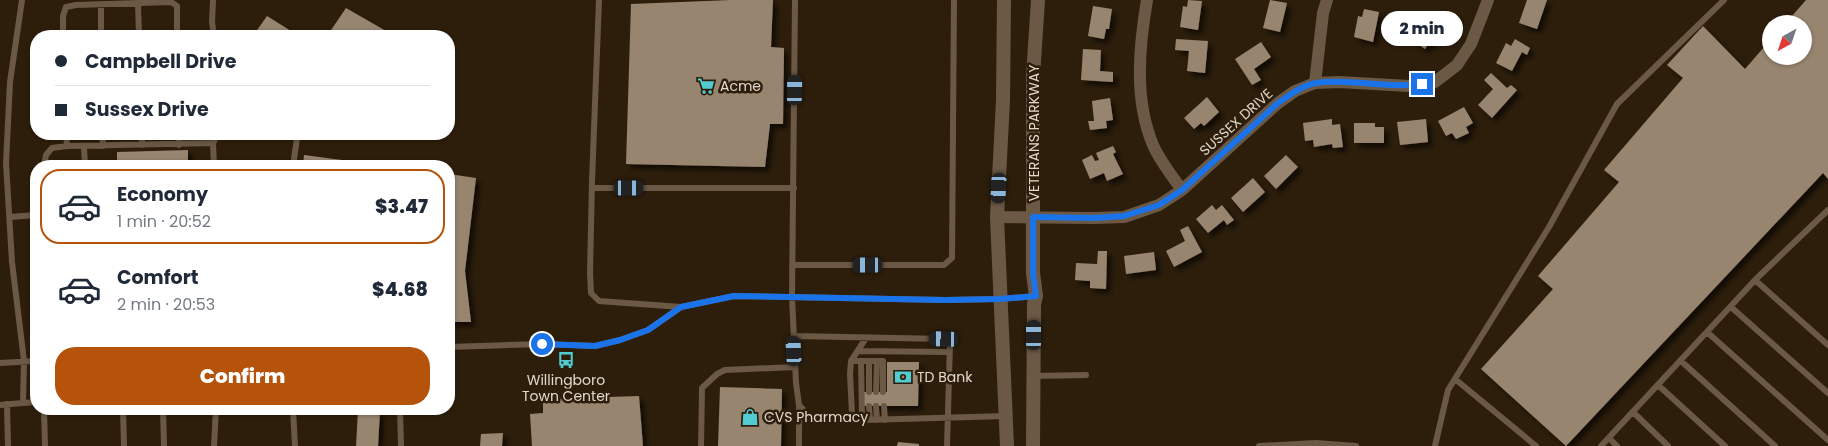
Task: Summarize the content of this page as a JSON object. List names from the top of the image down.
{
  "streets": {
    "main road": ["VETERANS PARKWAY"],
    "street": ["SUSSEX DRIVE"]
  },
  "crossings": [
    ["SUSSEX DRIVE", "VETERANS PARKWAY"]
  ],
  "places": {
    "supermarket": ["Acme"],
    "bus stop": ["Willingboro Town Center"],
    "bank": ["TD Bank"],
    "shop": ["CVS Pharmacy"]
  },
  "north": "bottom left",
  "page": {
    "bubble": "2 min",
    "banner": ["Campbell Drive", "Sussex Drive"],
    "list": [
      {
        "name": "Economy",
        "note": "1 min · 20:52",
        "value": "$3.47"
      },
      {
        "name": "Comfort",
        "note": "2 min · 20:53",
        "value": "$4.68"
      }
    ],
    "buttons": "Confirm"
  }
}
